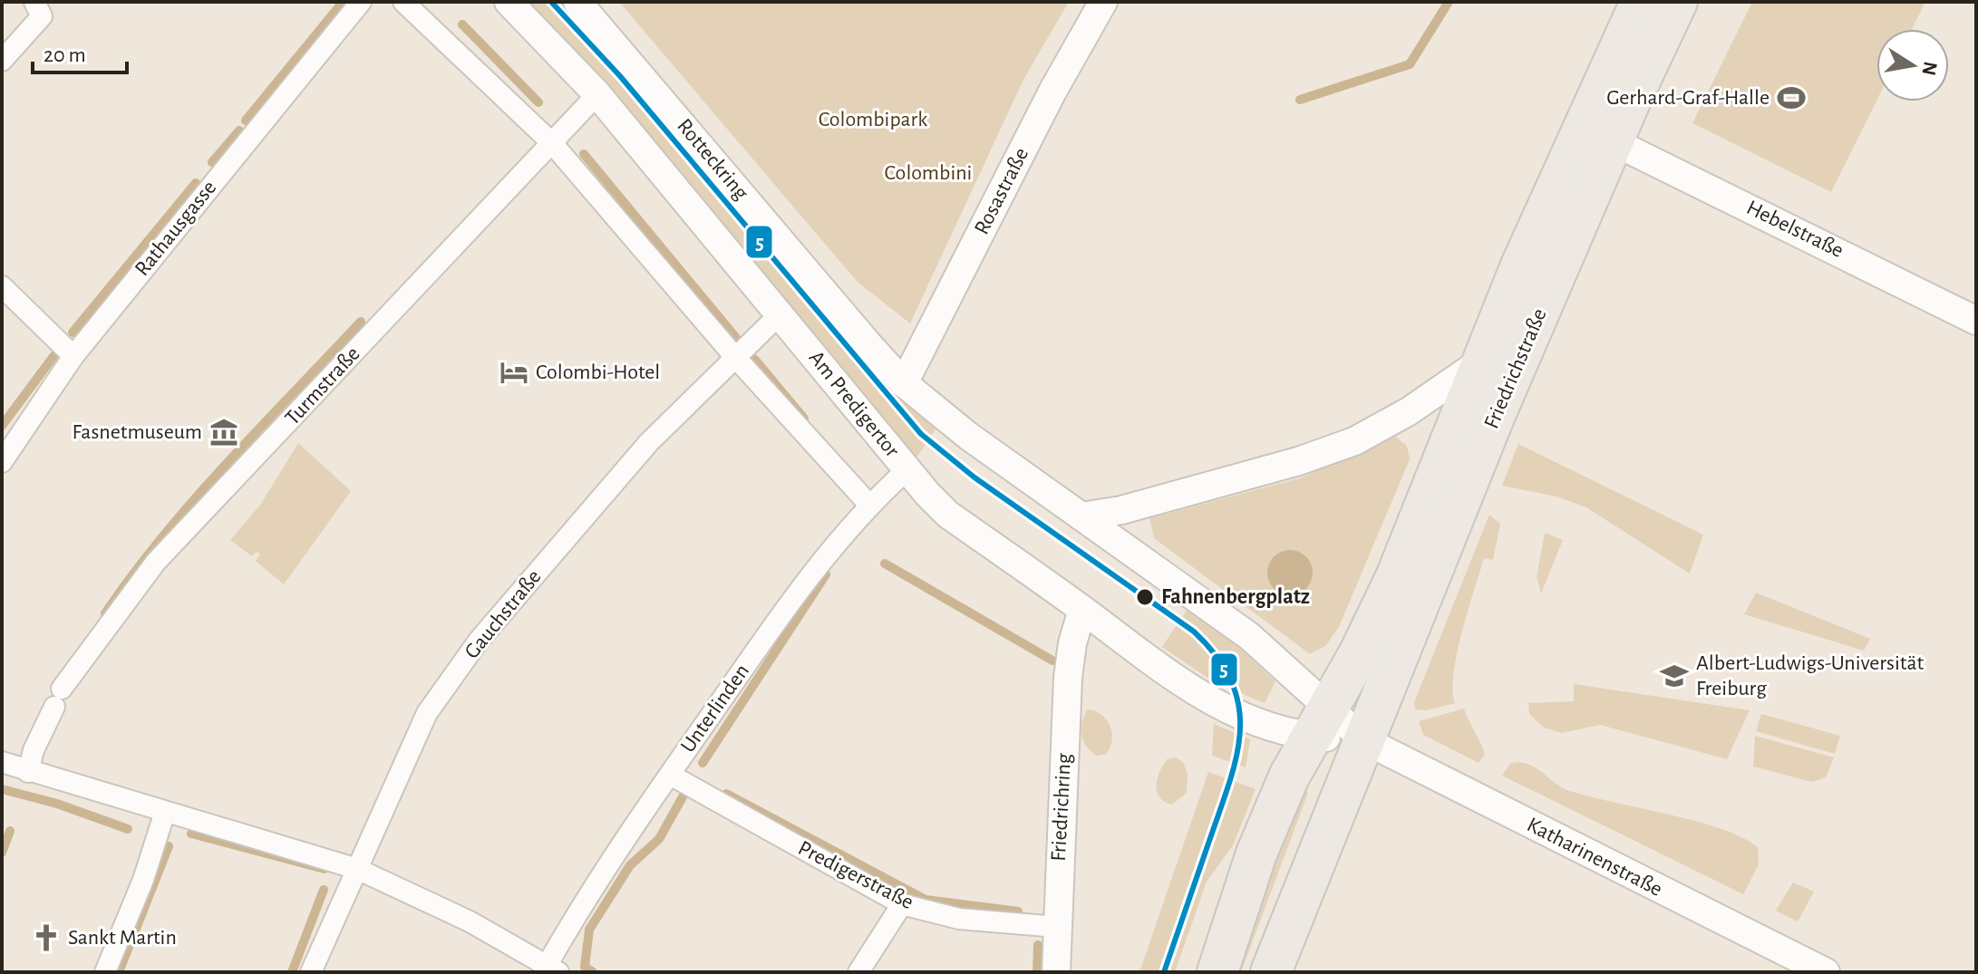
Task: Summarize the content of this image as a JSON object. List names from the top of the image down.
{
  "streets": {
    "main road": ["Friedrichstraße"],
    "street": [
      "Rotteckring",
      "Rosastraße",
      "Rathausgasse",
      "Hebelstraße",
      "Turmstraße",
      "Am Predigertor",
      "Gauchstraße",
      "Unterlinden",
      "Friedrichring",
      "Katharinenstraße",
      "Predigerstraße"
    ]
  },
  "crossings": [
    ["Rotteckring", "Rosastraße"],
    ["Hebelstraße", "Friedrichstraße"],
    ["Friedrichstraße", "Katharinenstraße"],
    ["Am Predigertor", "Gauchstraße"],
    ["Am Predigertor", "Unterlinden"],
    ["Am Predigertor", "Friedrichring"],
    ["Unterlinden", "Predigerstraße"],
    ["Friedrichring", "Predigerstraße"]
  ],
  "parks": ["Colombipark", "Colombini"],
  "places": {
    "sports": ["Gerhard-Graf-Halle"],
    "hotel": ["Colombi-Hotel"],
    "museum": ["Fasnetmuseum"],
    "other": ["Fahnenbergplatz"],
    "school or university": ["Albert-Ludwigs-Universität Freiburg"],
    "church": ["Sankt Martin"]
  },
  "lines": ["transit line 5"],
  "scale_bar": "20 m",
  "north": "right"
}
